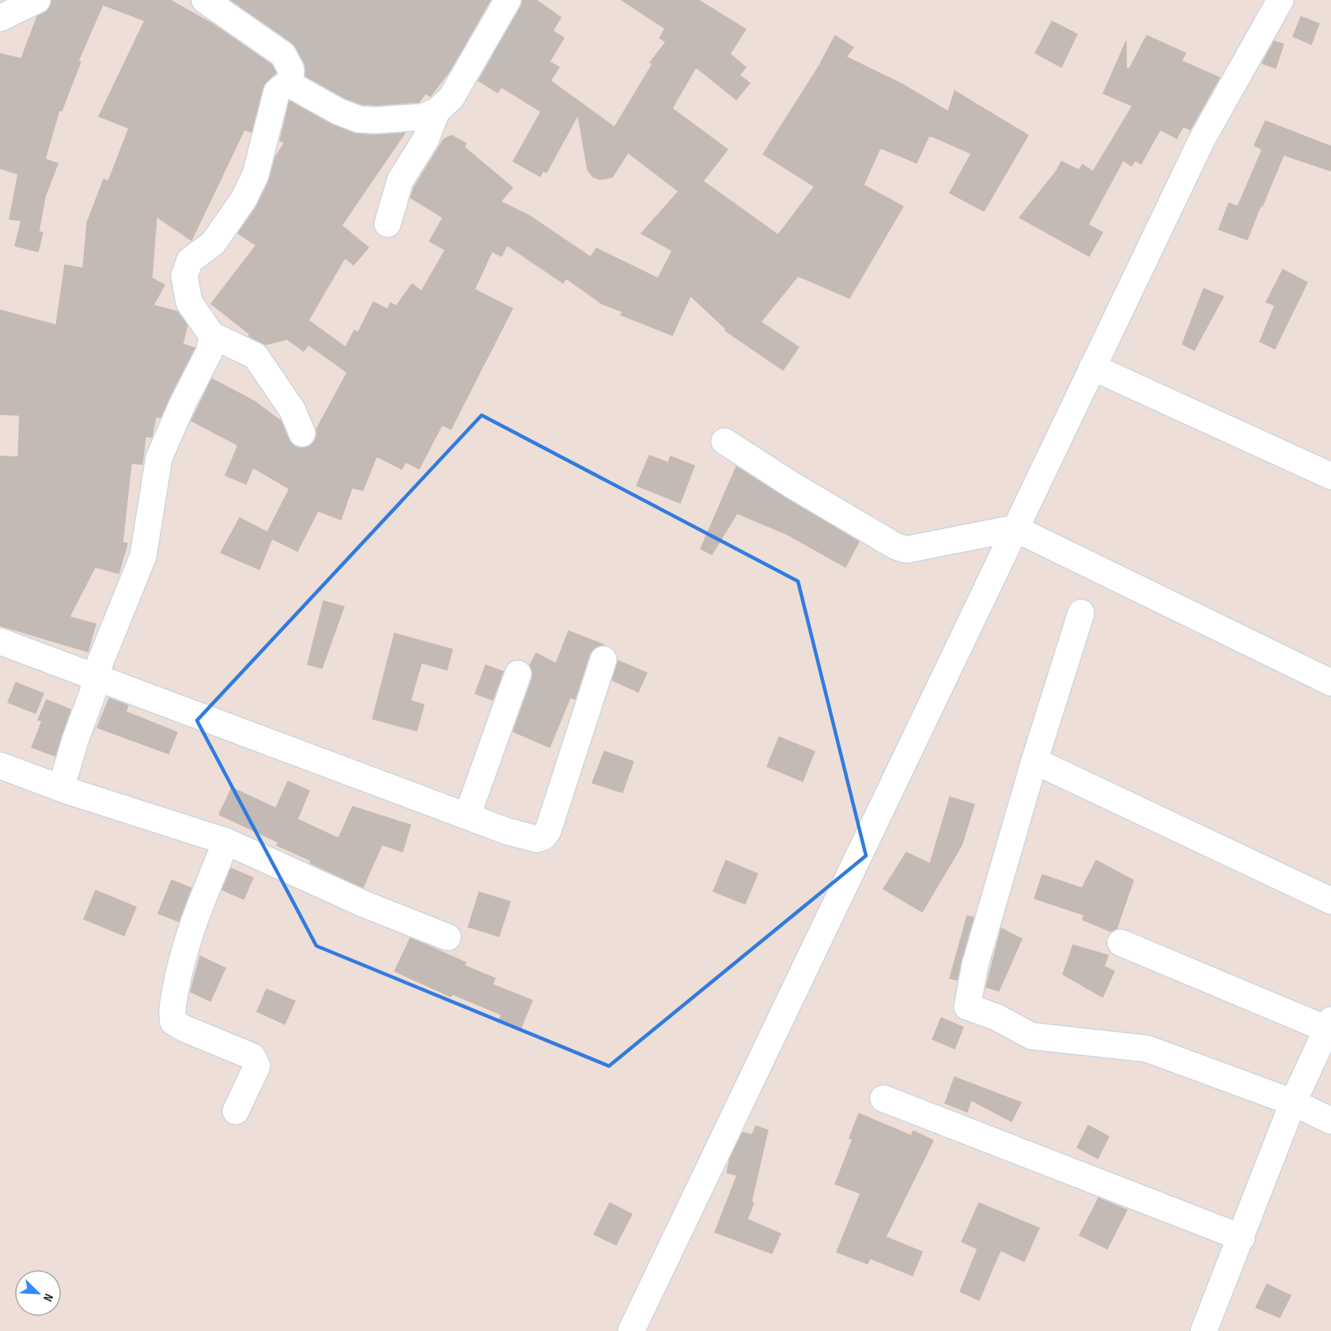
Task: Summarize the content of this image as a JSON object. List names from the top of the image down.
{
  "north": "bottom right"
}
